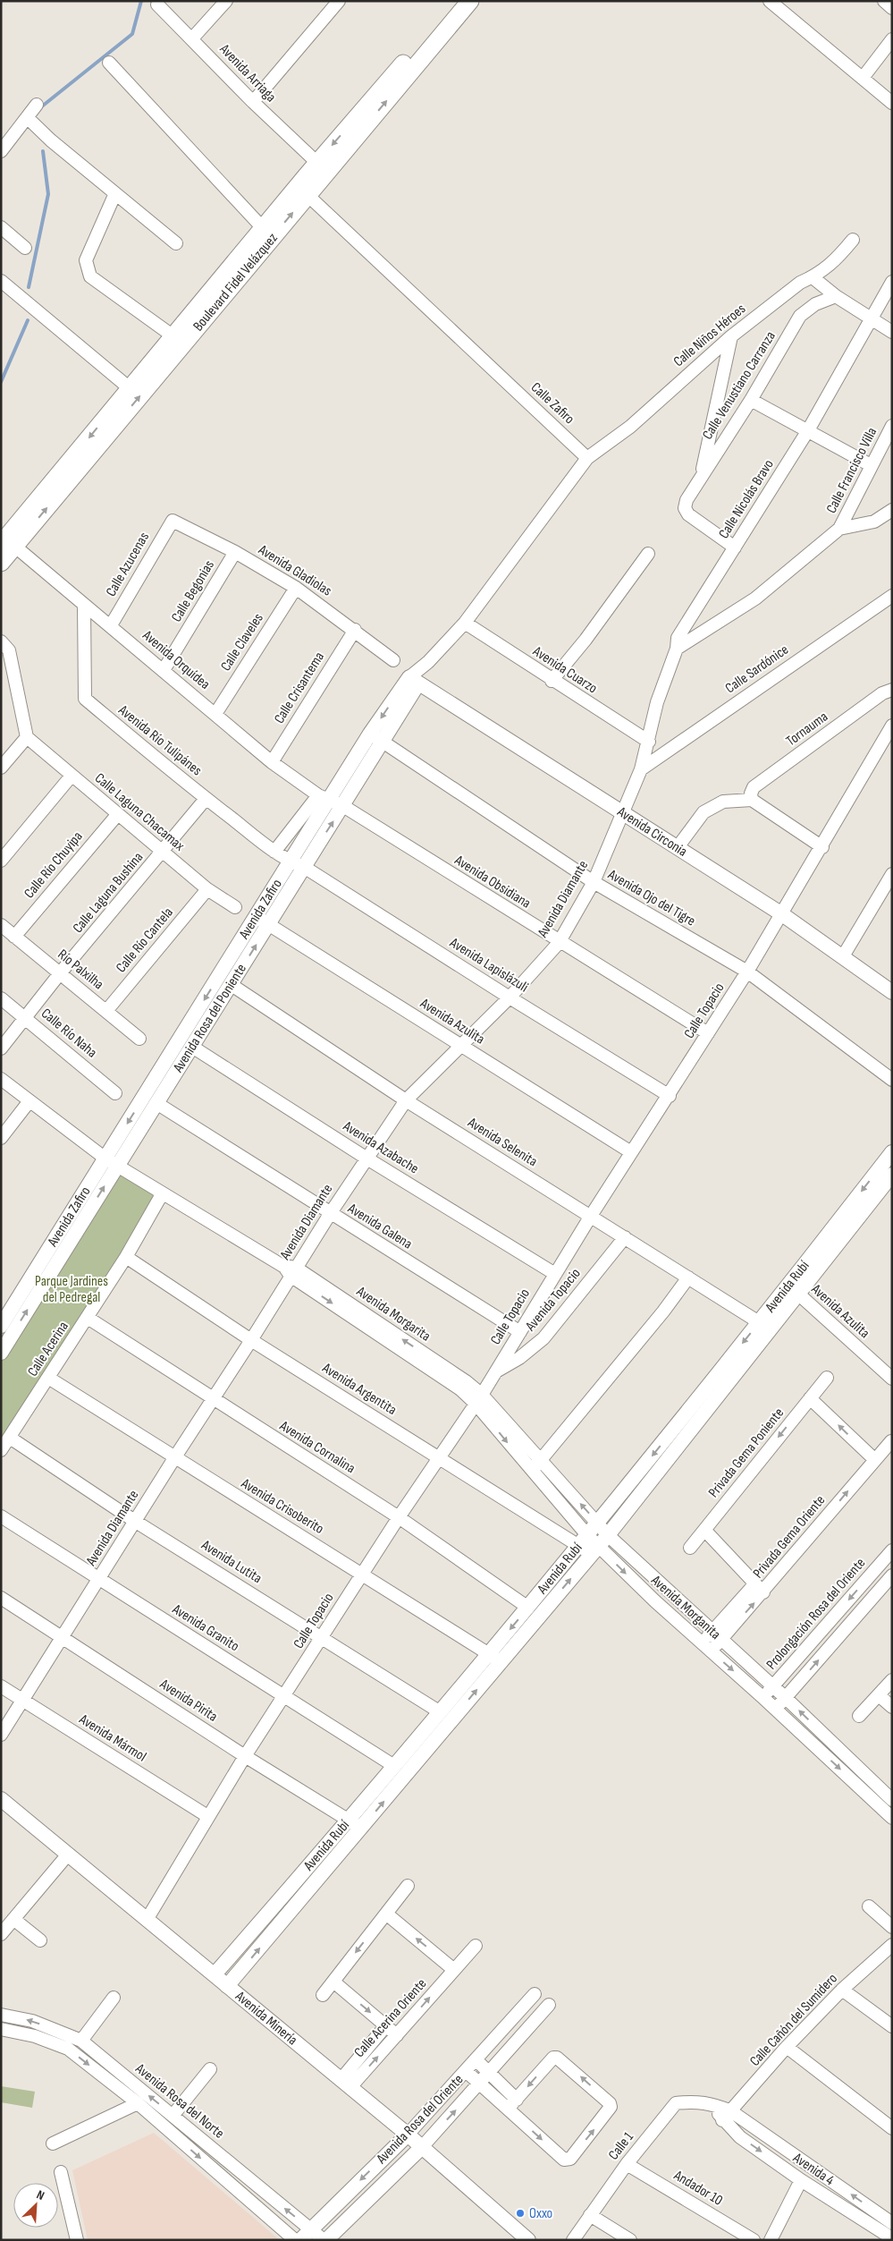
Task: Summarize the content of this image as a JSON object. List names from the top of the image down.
{
  "streets": {
    "main road": ["Boulevard Fidel Velázquez"],
    "street": [
      "Avenida Arriaga",
      "Calle Niños Héroes",
      "Calle Venustiano Carranza",
      "Calle Zafiro",
      "Calle Francisco Villa",
      "Calle Nicolás Bravo",
      "Calle Azucenas",
      "Avenida Gladiolas",
      "Calle Begonias",
      "Calle Claveles",
      "Avenida Orquídea",
      "Calle Sardónice",
      "Avenida Cuarzo",
      "Calle Crisantema",
      "Tornauma",
      "Avenida Río Tulipánes",
      "Calle Laguna Chacamax",
      "Avenida Circonia",
      "Calle Río Chuyipa",
      "Avenida Obsidiana",
      "Calle Laguna Bushina",
      "Avenida Ojo del Tigre",
      "Avenida Diamante",
      "Avenida Zafiro",
      "Calle Río Cantela",
      "Avenida Lapislázuli",
      "Río Palxilha",
      "Calle Topacio",
      "Avenida Rosa del Poniente",
      "Avenida Azulita",
      "Calle Río Naha",
      "Avenida Selenita",
      "Avenida Azabache",
      "Avenida Galena",
      "Avenida Rubí",
      "Avenida Topacio",
      "Avenida Morgarita",
      "Calle Acerina",
      "Avenida Argentita",
      "Avenida Cornalina",
      "Privada Gema Poniente",
      "Avenida Crisoberito",
      "Privada Gema Oriente",
      "Avenida Lutita",
      "Avenida Morganita",
      "Prolongación Rosa del Oriente",
      "Avenida Granito",
      "Avenida Pirita",
      "Avenida Mármol",
      "Avenida Minería",
      "Calle Acerina Oriente",
      "Calle Cañón del Sumidero",
      "Avenida Rosa del Norte",
      "Avenida Rosa del Oriente",
      "Calle 1",
      "Avenida 4",
      "Andador 10"
    ]
  },
  "crossings": [
    ["Avenida Arriaga", "Boulevard Fidel Velázquez"],
    ["Boulevard Fidel Velázquez", "Calle Zafiro"],
    ["Boulevard Fidel Velázquez", "Avenida Orquídea"],
    ["Calle Niños Héroes", "Calle Zafiro"],
    ["Calle Venustiano Carranza", "Calle Nicolás Bravo"],
    ["Calle Nicolás Bravo", "Avenida Cuarzo"],
    ["Calle Nicolás Bravo", "Avenida Diamante"],
    ["Calle Azucenas", "Avenida Gladiolas"],
    ["Calle Azucenas", "Avenida Orquídea"],
    ["Avenida Gladiolas", "Calle Begonias"],
    ["Avenida Gladiolas", "Calle Claveles"],
    ["Avenida Gladiolas", "Calle Crisantema"],
    ["Calle Begonias", "Avenida Orquídea"],
    ["Calle Claveles", "Avenida Orquídea"],
    ["Avenida Orquídea", "Calle Crisantema"],
    ["Avenida Orquídea", "Avenida Río Tulipánes"],
    ["Avenida Orquídea", "Avenida Obsidiana"],
    ["Avenida Orquídea", "Avenida Zafiro"],
    ["Calle Sardónice", "Avenida Diamante"],
    ["Avenida Cuarzo", "Avenida Diamante"],
    ["Avenida Río Tulipánes", "Calle Laguna Bushina"],
    ["Avenida Río Tulipánes", "Avenida Zafiro"],
    ["Avenida Río Tulipánes", "Avenida Lapislázuli"],
    ["Avenida Río Tulipánes", "Avenida Rosa del Poniente"],
    ["Calle Laguna Chacamax", "Calle Río Chuyipa"],
    ["Calle Laguna Chacamax", "Calle Laguna Bushina"],
    ["Calle Laguna Chacamax", "Calle Río Cantela"],
    ["Avenida Circonia", "Avenida Diamante"],
    ["Avenida Circonia", "Avenida Zafiro"],
    ["Avenida Circonia", "Calle Topacio"],
    ["Calle Río Chuyipa", "Río Palxilha"],
    ["Avenida Obsidiana", "Avenida Diamante"],
    ["Avenida Obsidiana", "Avenida Zafiro"],
    ["Avenida Obsidiana", "Calle Topacio"],
    ["Avenida Obsidiana", "Avenida Rosa del Poniente"],
    ["Calle Laguna Bushina", "Río Palxilha"],
    ["Calle Laguna Bushina", "Calle Río Naha"],
    ["Avenida Ojo del Tigre", "Avenida Diamante"],
    ["Avenida Ojo del Tigre", "Avenida Zafiro"],
    ["Avenida Ojo del Tigre", "Calle Topacio"],
    ["Avenida Ojo del Tigre", "Avenida Rosa del Poniente"],
    ["Avenida Diamante", "Avenida Lapislázuli"],
    ["Avenida Diamante", "Avenida Azulita"],
    ["Avenida Diamante", "Avenida Selenita"],
    ["Avenida Diamante", "Avenida Azabache"],
    ["Avenida Diamante", "Avenida Galena"],
    ["Avenida Diamante", "Avenida Morgarita"],
    ["Avenida Diamante", "Avenida Argentita"],
    ["Avenida Diamante", "Avenida Cornalina"],
    ["Avenida Diamante", "Avenida Crisoberito"],
    ["Avenida Diamante", "Avenida Lutita"],
    ["Avenida Diamante", "Avenida Granito"],
    ["Avenida Diamante", "Avenida Pirita"],
    ["Avenida Diamante", "Avenida Mármol"],
    ["Avenida Zafiro", "Avenida Lapislázuli"],
    ["Avenida Zafiro", "Avenida Rosa del Poniente"],
    ["Avenida Zafiro", "Avenida Azulita"],
    ["Avenida Zafiro", "Avenida Morgarita"],
    ["Calle Río Cantela", "Río Palxilha"],
    ["Avenida Lapislázuli", "Calle Topacio"],
    ["Avenida Lapislázuli", "Avenida Rosa del Poniente"],
    ["Calle Topacio", "Avenida Azulita"],
    ["Calle Topacio", "Avenida Selenita"],
    ["Calle Topacio", "Avenida Azabache"],
    ["Calle Topacio", "Avenida Galena"],
    ["Calle Topacio", "Avenida Topacio"],
    ["Calle Topacio", "Avenida Morgarita"],
    ["Calle Topacio", "Avenida Argentita"],
    ["Calle Topacio", "Avenida Cornalina"],
    ["Calle Topacio", "Avenida Crisoberito"],
    ["Calle Topacio", "Avenida Lutita"],
    ["Calle Topacio", "Avenida Morganita"],
    ["Calle Topacio", "Avenida Granito"],
    ["Calle Topacio", "Avenida Pirita"],
    ["Calle Topacio", "Avenida Mármol"],
    ["Calle Topacio", "Avenida Minería"],
    ["Avenida Rosa del Poniente", "Avenida Azulita"],
    ["Avenida Rosa del Poniente", "Avenida Selenita"],
    ["Avenida Rosa del Poniente", "Avenida Azabache"],
    ["Avenida Rosa del Poniente", "Avenida Galena"],
    ["Avenida Rosa del Poniente", "Avenida Morgarita"],
    ["Avenida Azulita", "Avenida Rubí"],
    ["Avenida Selenita", "Avenida Rubí"],
    ["Avenida Selenita", "Avenida Topacio"],
    ["Avenida Rubí", "Avenida Argentita"],
    ["Avenida Rubí", "Avenida Cornalina"],
    ["Avenida Rubí", "Avenida Crisoberito"],
    ["Avenida Rubí", "Avenida Lutita"],
    ["Avenida Rubí", "Avenida Morganita"],
    ["Avenida Rubí", "Avenida Granito"],
    ["Avenida Rubí", "Avenida Pirita"],
    ["Avenida Rubí", "Avenida Minería"],
    ["Avenida Morgarita", "Calle Acerina"],
    ["Avenida Morgarita", "Avenida Morganita"],
    ["Calle Acerina", "Avenida Argentita"],
    ["Calle Acerina", "Avenida Cornalina"],
    ["Calle Acerina", "Avenida Crisoberito"],
    ["Calle Acerina", "Avenida Lutita"],
    ["Avenida Argentita", "Avenida Morganita"],
    ["Privada Gema Oriente", "Avenida Morganita"],
    ["Avenida Morganita", "Prolongación Rosa del Oriente"],
    ["Avenida Minería", "Calle Acerina Oriente"],
    ["Avenida Minería", "Avenida Rosa del Oriente"],
    ["Calle Cañón del Sumidero", "Calle 1"],
    ["Calle Cañón del Sumidero", "Avenida 4"],
    ["Avenida Rosa del Norte", "Avenida Rosa del Oriente"],
    ["Calle 1", "Avenida 4"],
    ["Calle 1", "Andador 10"]
  ],
  "one_way": ["Avenida Zafiro", "Privada Gema Poniente"],
  "parks": ["Parque Jardines del Pedregal"],
  "places": ["Oxxo"],
  "north": "top right"
}
